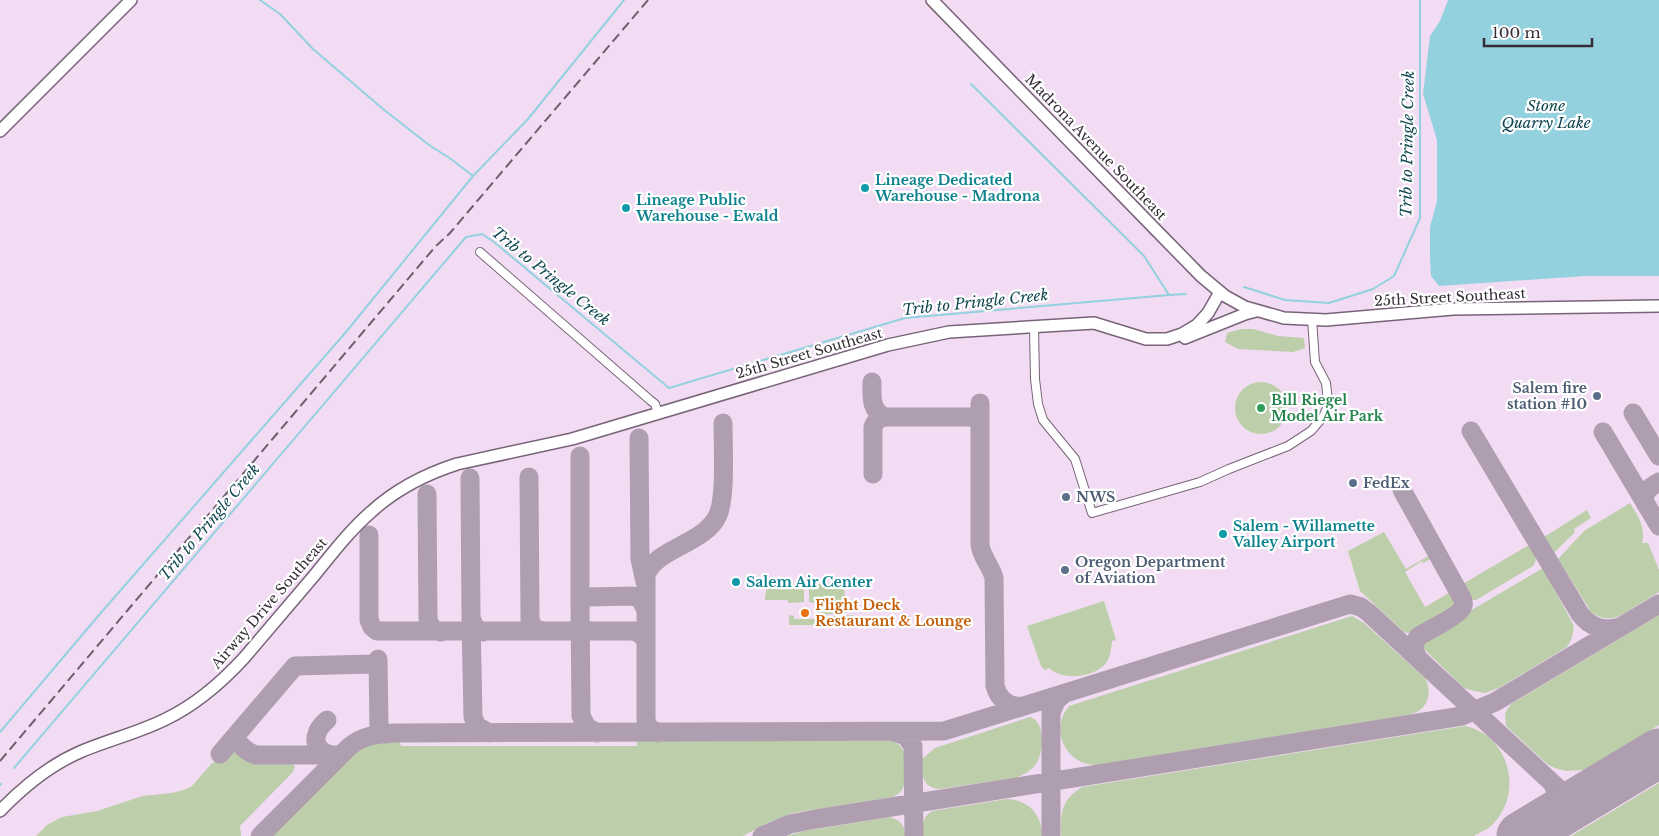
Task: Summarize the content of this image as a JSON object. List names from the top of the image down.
{
  "streets": {
    "street": ["Madrona Avenue Southeast", "25th Street Southeast", "Airway Drive Southeast"]
  },
  "crossings": [
    ["Madrona Avenue Southeast", "25th Street Southeast"],
    ["25th Street Southeast", "Airway Drive Southeast"]
  ],
  "water": ["Stone Quarry Lake", "Trib to Pringle Creek"],
  "places": [
    "Lineage Dedicated Warehouse - Madrona",
    "Lineage Public Warehouse - Ewald",
    "Salem fire station #10",
    "Bill Riegel Model Air Park",
    "FedEx",
    "NWS",
    "Salem - Willamette Valley Airport",
    "Oregon Department of Aviation",
    "Salem Air Center",
    "Flight Deck Restaurant & Lounge"
  ],
  "scale_bar": "100 m"
}
